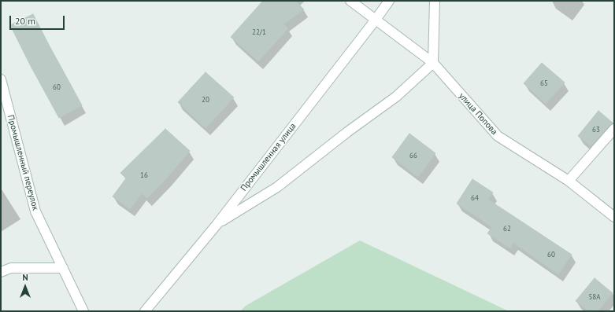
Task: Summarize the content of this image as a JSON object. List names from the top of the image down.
{
  "streets": {
    "street": ["улица Попова", "Промышленная улица", "Промышленный переулок"]
  },
  "crossings": [
    ["улица Попова", "Промышленная улица"]
  ],
  "house_numbers": [
    "22/1",
    "65",
    "60",
    "20",
    "63",
    "66",
    "16",
    "64",
    "62",
    "60",
    "58А"
  ],
  "scale_bar": "20 m",
  "north": "top"
}
